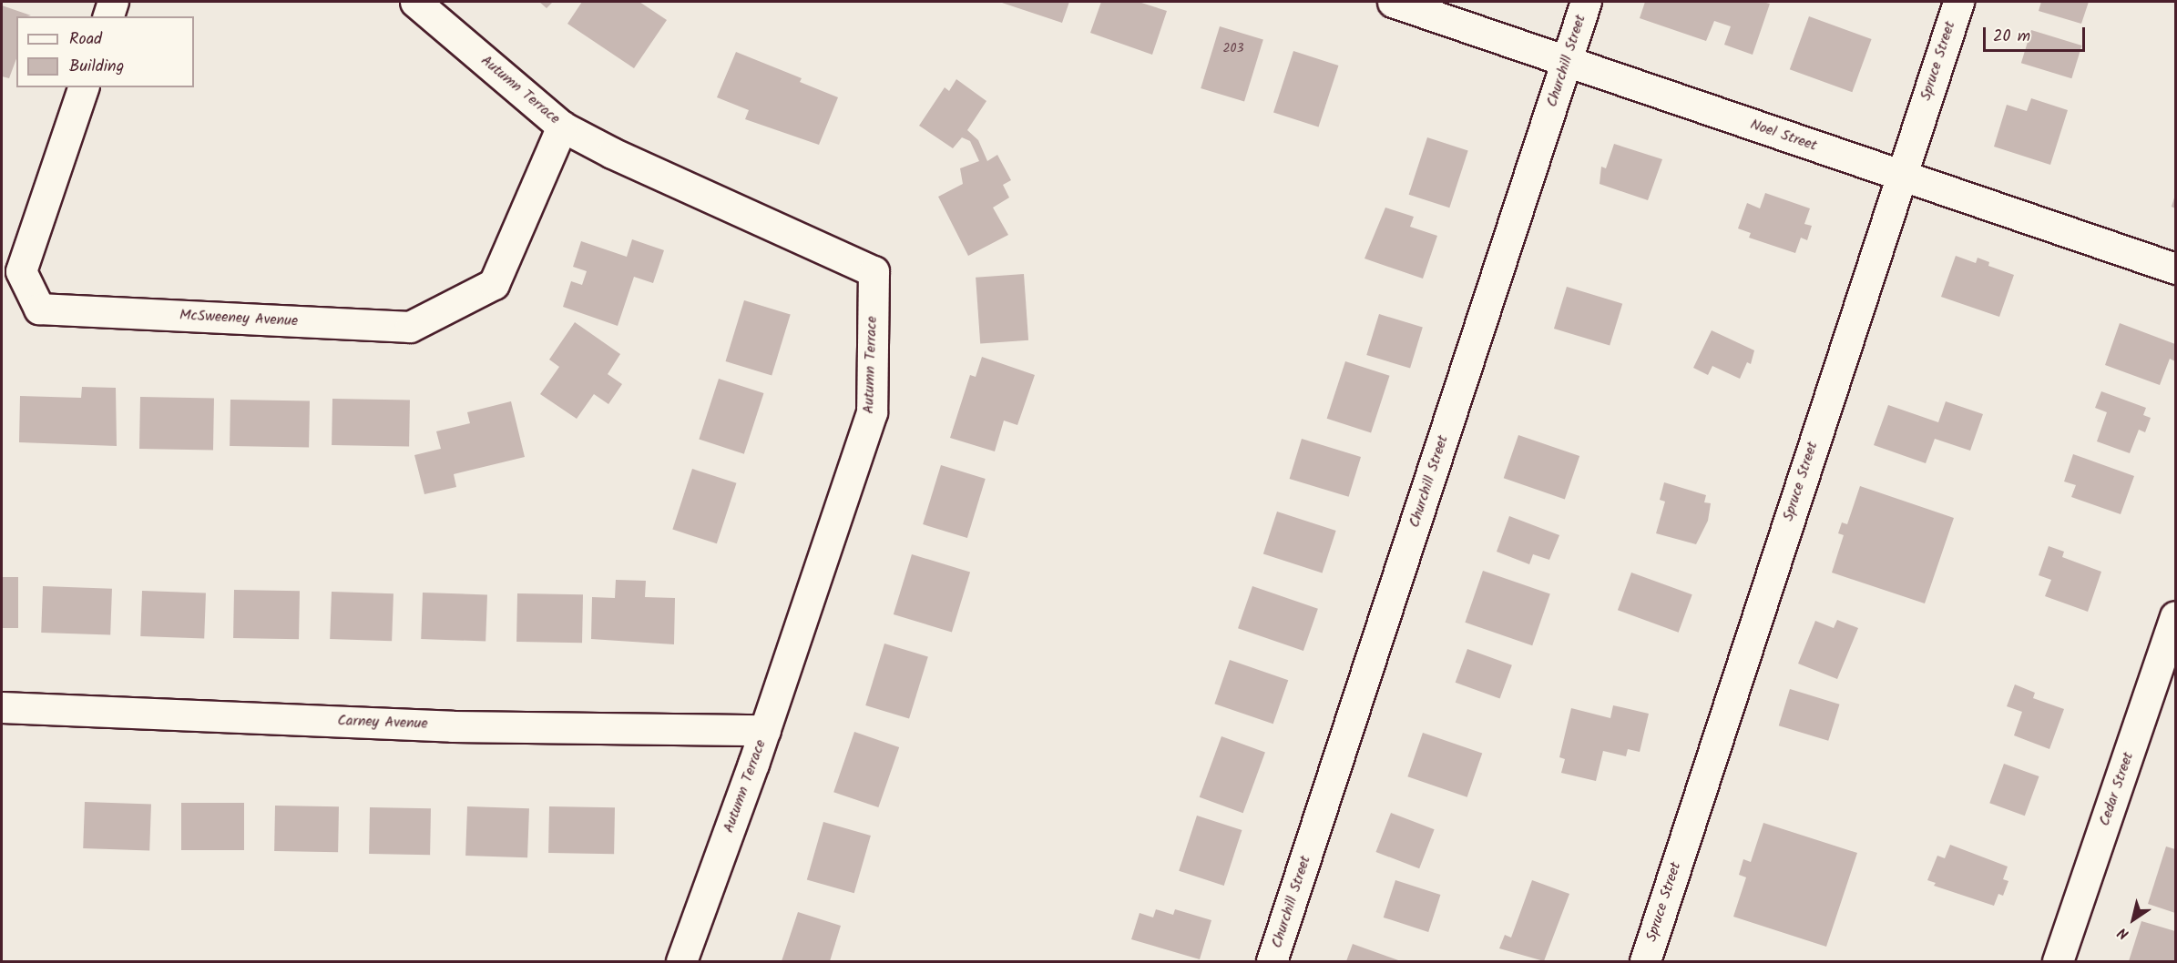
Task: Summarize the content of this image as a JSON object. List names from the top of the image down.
{
  "streets": {
    "street": [
      "Churchill Street",
      "Spruce Street",
      "Autumn Terrace",
      "Noel Street",
      "McSweeney Avenue",
      "Carney Avenue",
      "Cedar Street"
    ]
  },
  "crossings": [
    ["Churchill Street", "Noel Street"],
    ["Spruce Street", "Noel Street"],
    ["Autumn Terrace", "McSweeney Avenue"],
    ["Autumn Terrace", "Carney Avenue"]
  ],
  "house_numbers": ["203"],
  "legend": ["Road", "Building"],
  "scale_bar": "20 m",
  "north": "bottom left"
}
